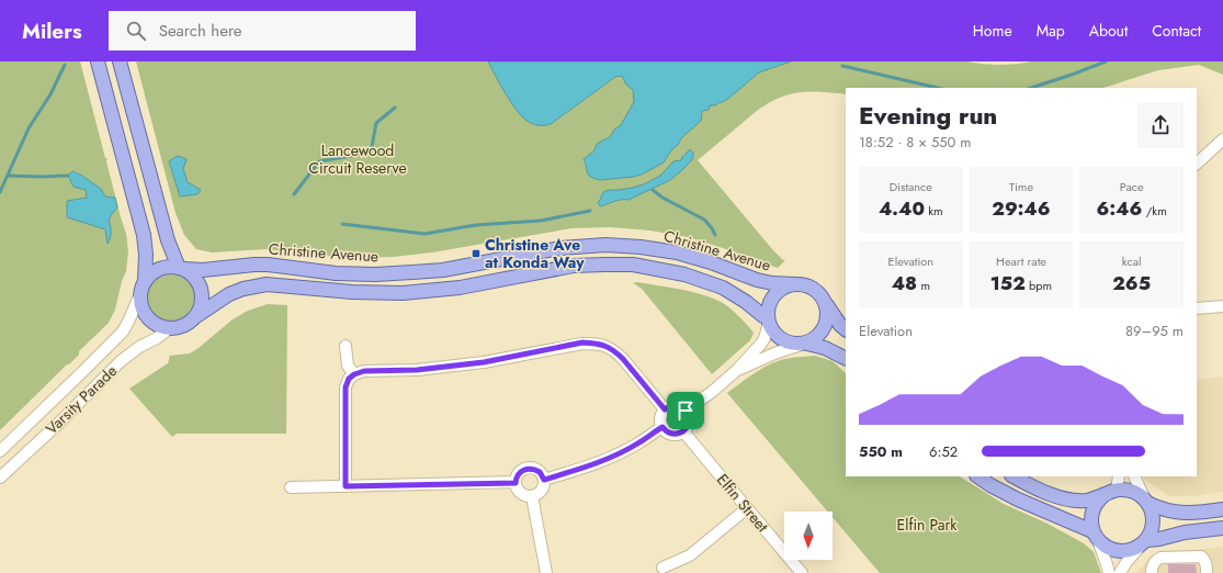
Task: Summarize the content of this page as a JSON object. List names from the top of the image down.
{
  "streets": {
    "main road": ["Christine Avenue"],
    "street": ["Varsity Parade", "Elfin Street"]
  },
  "crossings": [
    ["Christine Avenue", "Varsity Parade"]
  ],
  "parks": ["Lancewood Circuit Reserve", "Elfin Park"],
  "places": {
    "transit": ["Christine Ave at Konda Way"]
  },
  "north": "bottom",
  "page": {
    "header": "Milers",
    "search": "Search here",
    "nav": [
      "Home",
      "Map",
      "About",
      "Contact"
    ],
    "heading": ["Evening run", "18:52 · 8 × 550 m"],
    "stats": [
      ["Distance", "4.40 km"],
      ["Time", "29:46"],
      ["Pace", "6:46 /km"],
      ["Elevation", "48 m"],
      ["Heart rate", "152 bpm"],
      ["kcal", "265"]
    ],
    "chart": ["Elevation", "89–95 m"],
    "list": [
      {
        "name": "550 m",
        "note": "6:52"
      }
    ]
  }
}
